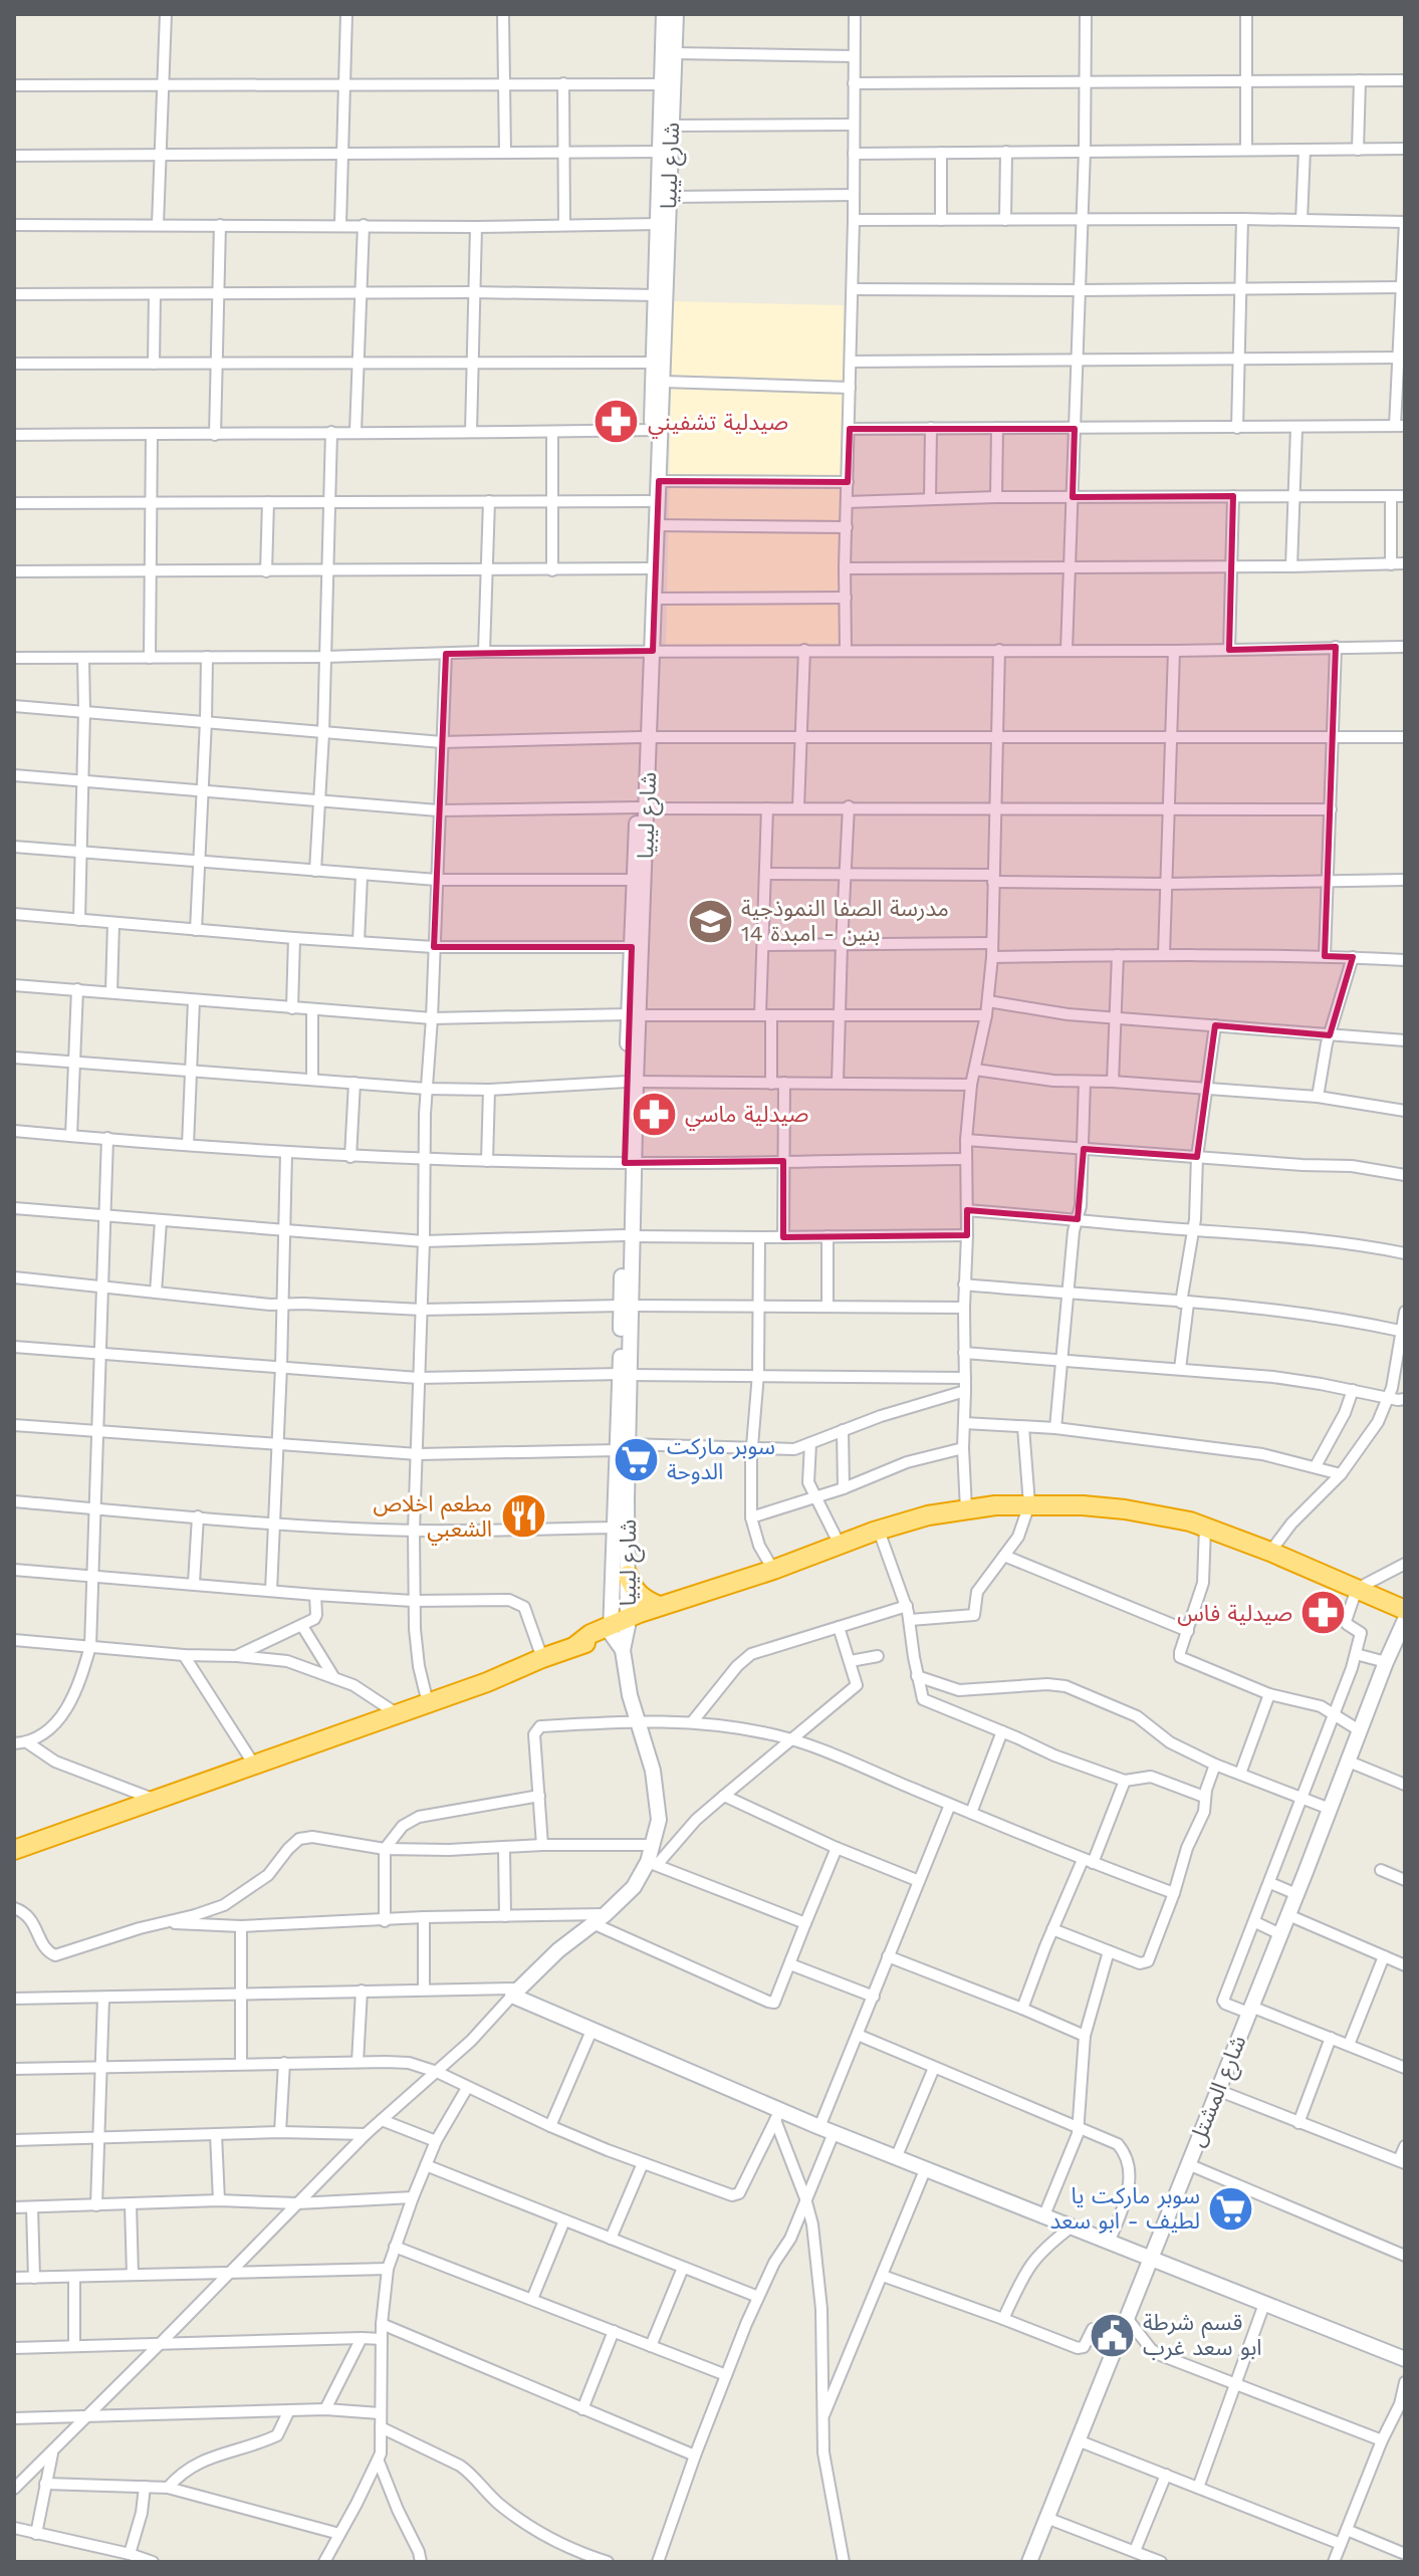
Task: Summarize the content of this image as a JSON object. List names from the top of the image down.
{
  "streets": {
    "highway": ["شارع ليبيا"],
    "main road": ["شارع المشتل"]
  },
  "places": {
    "pharmacy": ["صيدلية تشفيني", "صيدلية ماسي", "صيدلية فاس"],
    "school or university": ["مدرسة الصفا النموذجية بنين - امبدة 14"],
    "supermarket": ["سوبر ماركت الدوحة", "سوبر ماركت يا لطيف - ابو سعد"],
    "restaurant": ["مطعم اخلاص الشعبي"],
    "public building": ["قسم شرطة ابو سعد غرب"]
  }
}
